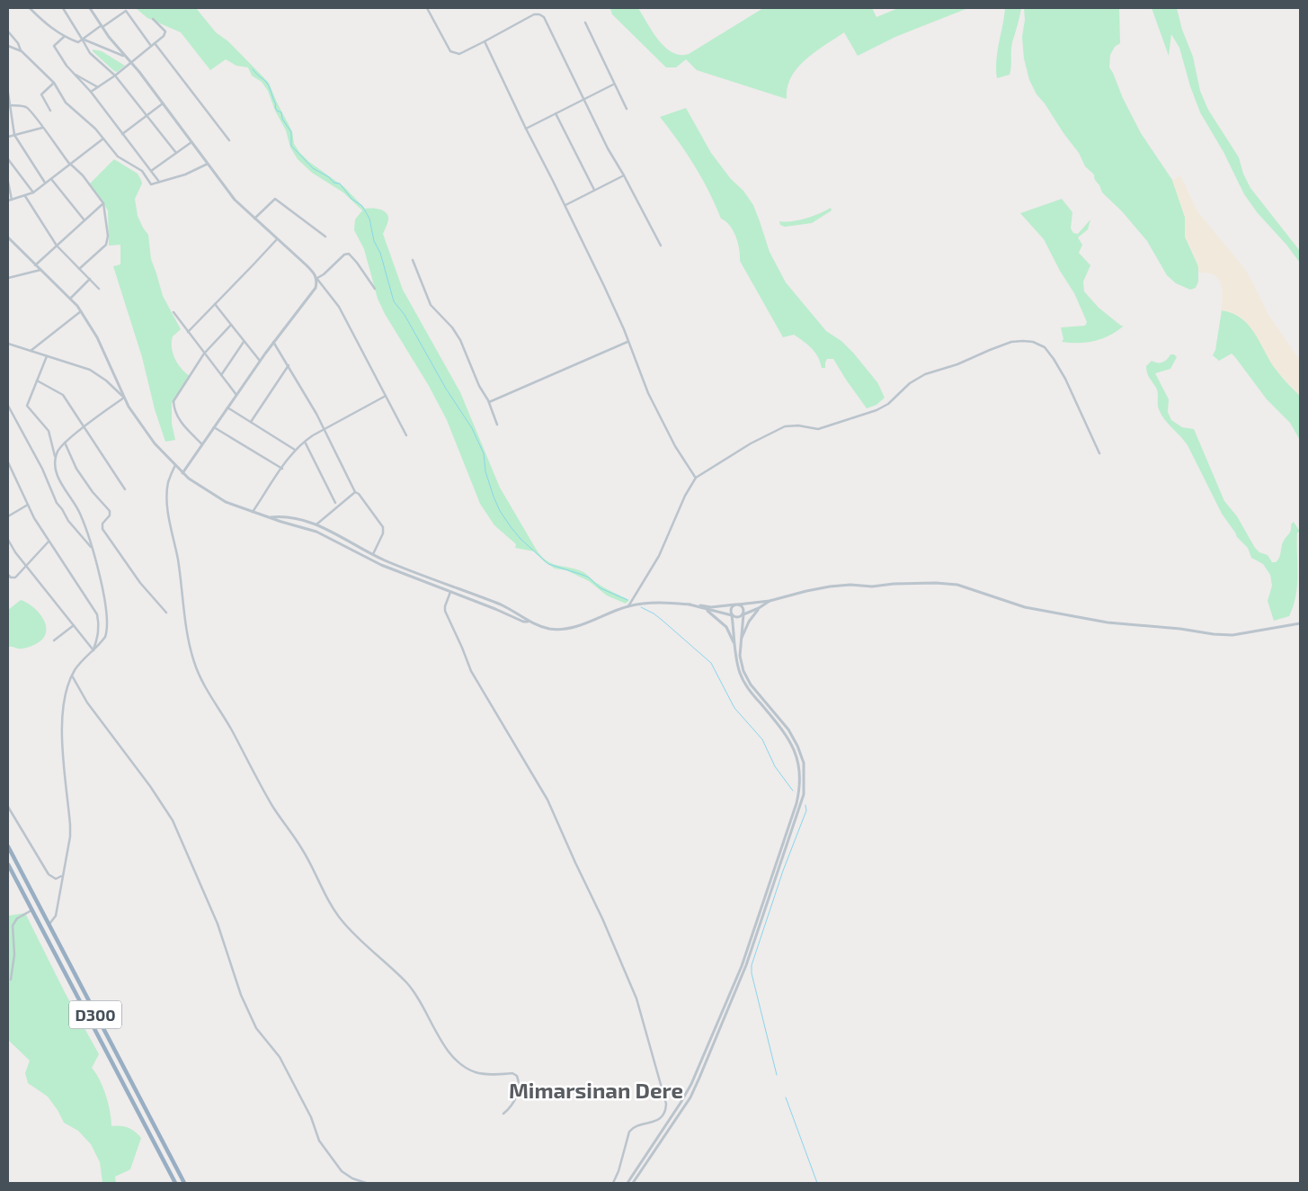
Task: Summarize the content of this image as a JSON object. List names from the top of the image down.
{
  "streets": {
    "highway": ["D300"]
  },
  "districts": ["Mimarsinan Dere"]
}
